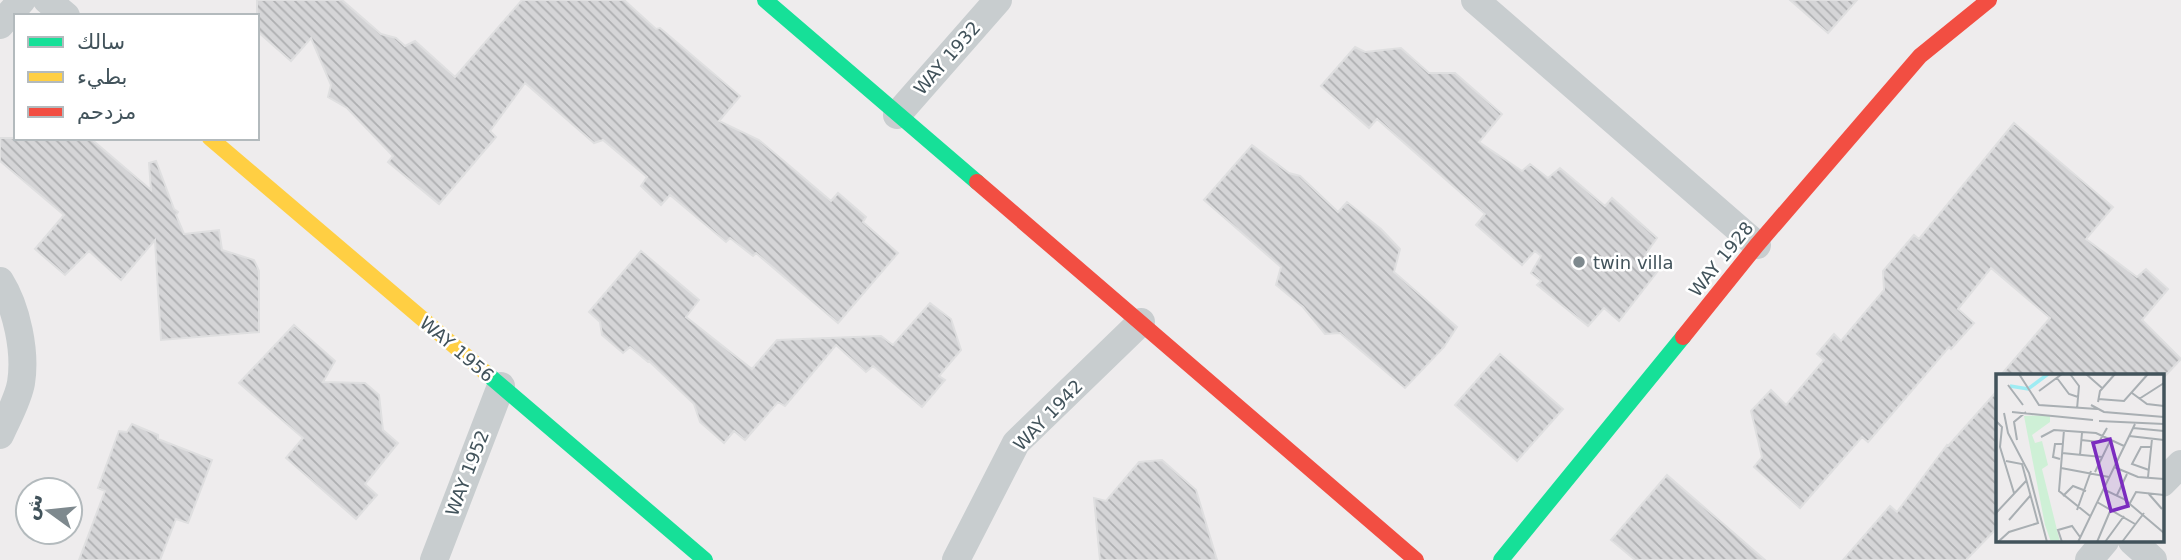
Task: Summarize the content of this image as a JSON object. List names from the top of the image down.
{
  "streets": {
    "street": [
      "WAY 1932",
      "WAY 1928",
      "WAY 1956",
      "WAY 1942",
      "WAY 1952"
    ]
  },
  "crossings": [
    ["WAY 1956", "WAY 1952"]
  ],
  "places": ["twin villa"],
  "legend": ["سالك", "بطيء", "مزدحم"],
  "north": "left"
}
